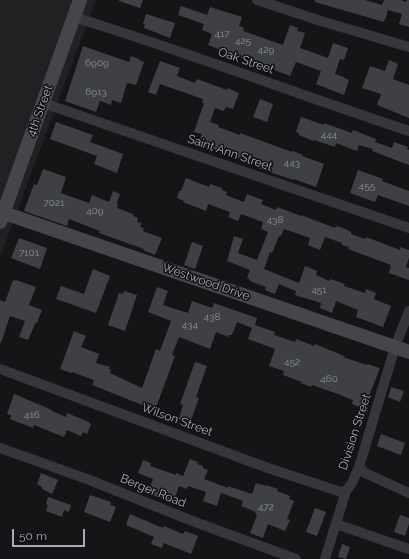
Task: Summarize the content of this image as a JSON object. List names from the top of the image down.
{
  "streets": {
    "street": [
      "Oak Street",
      "4th Street",
      "Saint Ann Street",
      "Westwood Drive",
      "Wilson Street",
      "Division Street",
      "Berger Road"
    ]
  },
  "crossings": [
    ["Oak Street", "4th Street"],
    ["4th Street", "Saint Ann Street"],
    ["4th Street", "Westwood Drive"],
    ["Westwood Drive", "Division Street"],
    ["Wilson Street", "Division Street"]
  ],
  "house_numbers": [
    "417",
    "425",
    "429",
    "6909",
    "6913",
    "444",
    "443",
    "455",
    "7021",
    "409",
    "438",
    "7101",
    "451",
    "438",
    "434",
    "452",
    "460",
    "416",
    "472"
  ],
  "scale_bar": "50 m"
}
